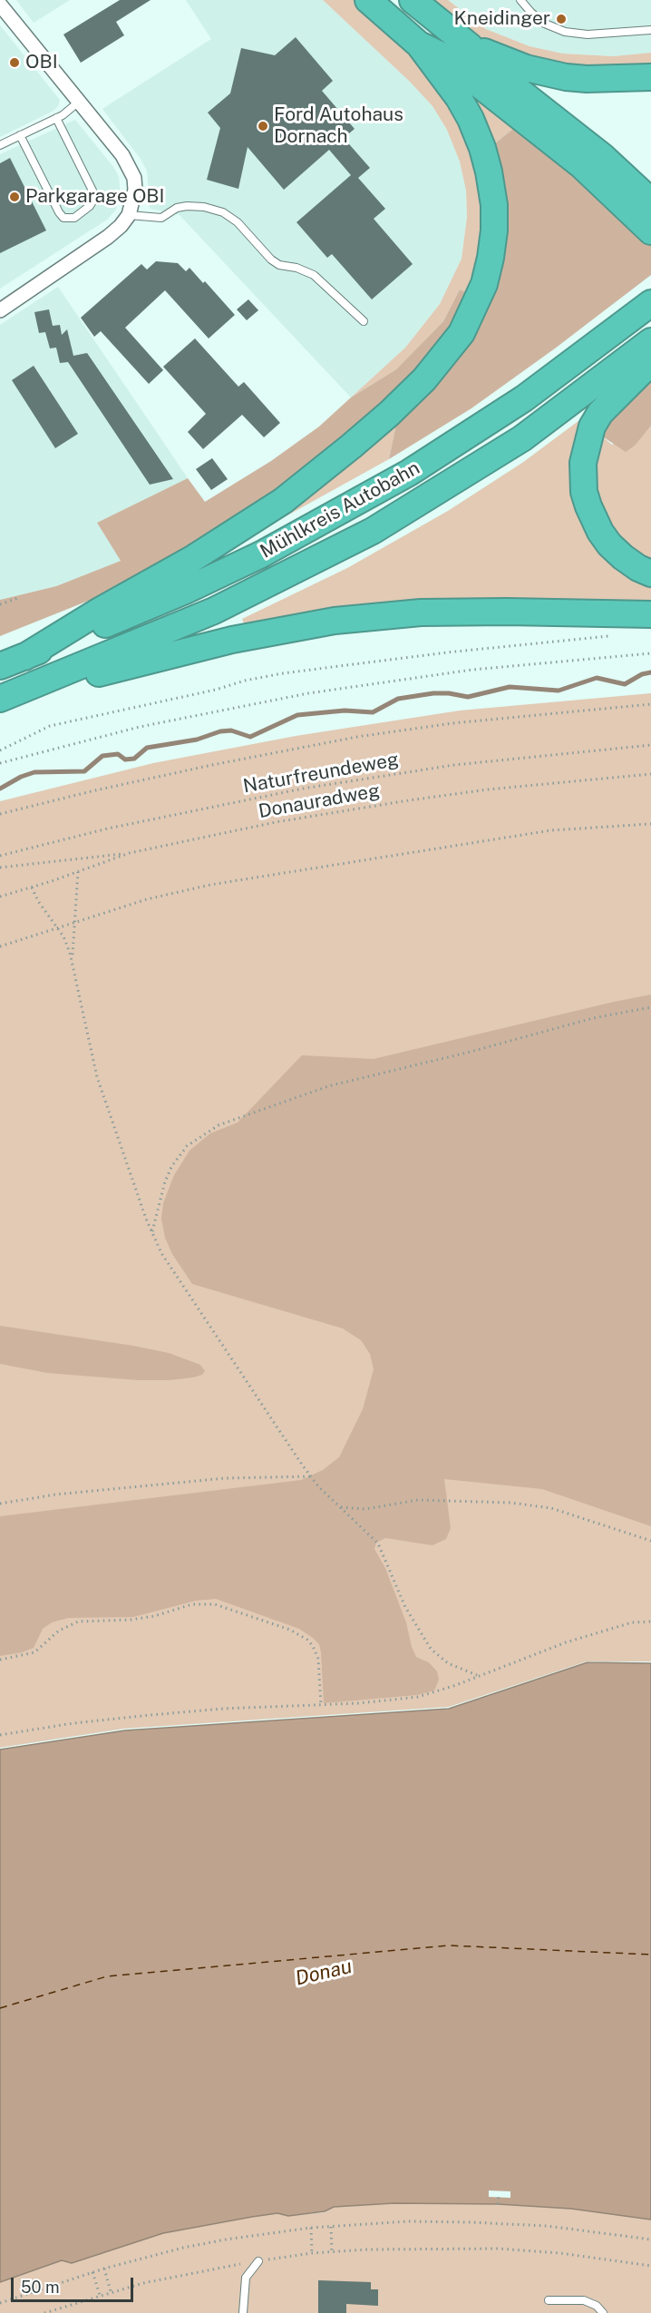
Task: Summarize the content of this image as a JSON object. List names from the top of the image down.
{
  "streets": {
    "highway": ["Mühlkreis Autobahn"],
    "path": ["Naturfreundeweg", "Donauradweg"]
  },
  "water": ["Donau"],
  "places": [
    "Kneidinger",
    "OBI",
    "Ford Autohaus Dornach",
    "Parkgarage OBI"
  ],
  "scale_bar": "50 m"
}
